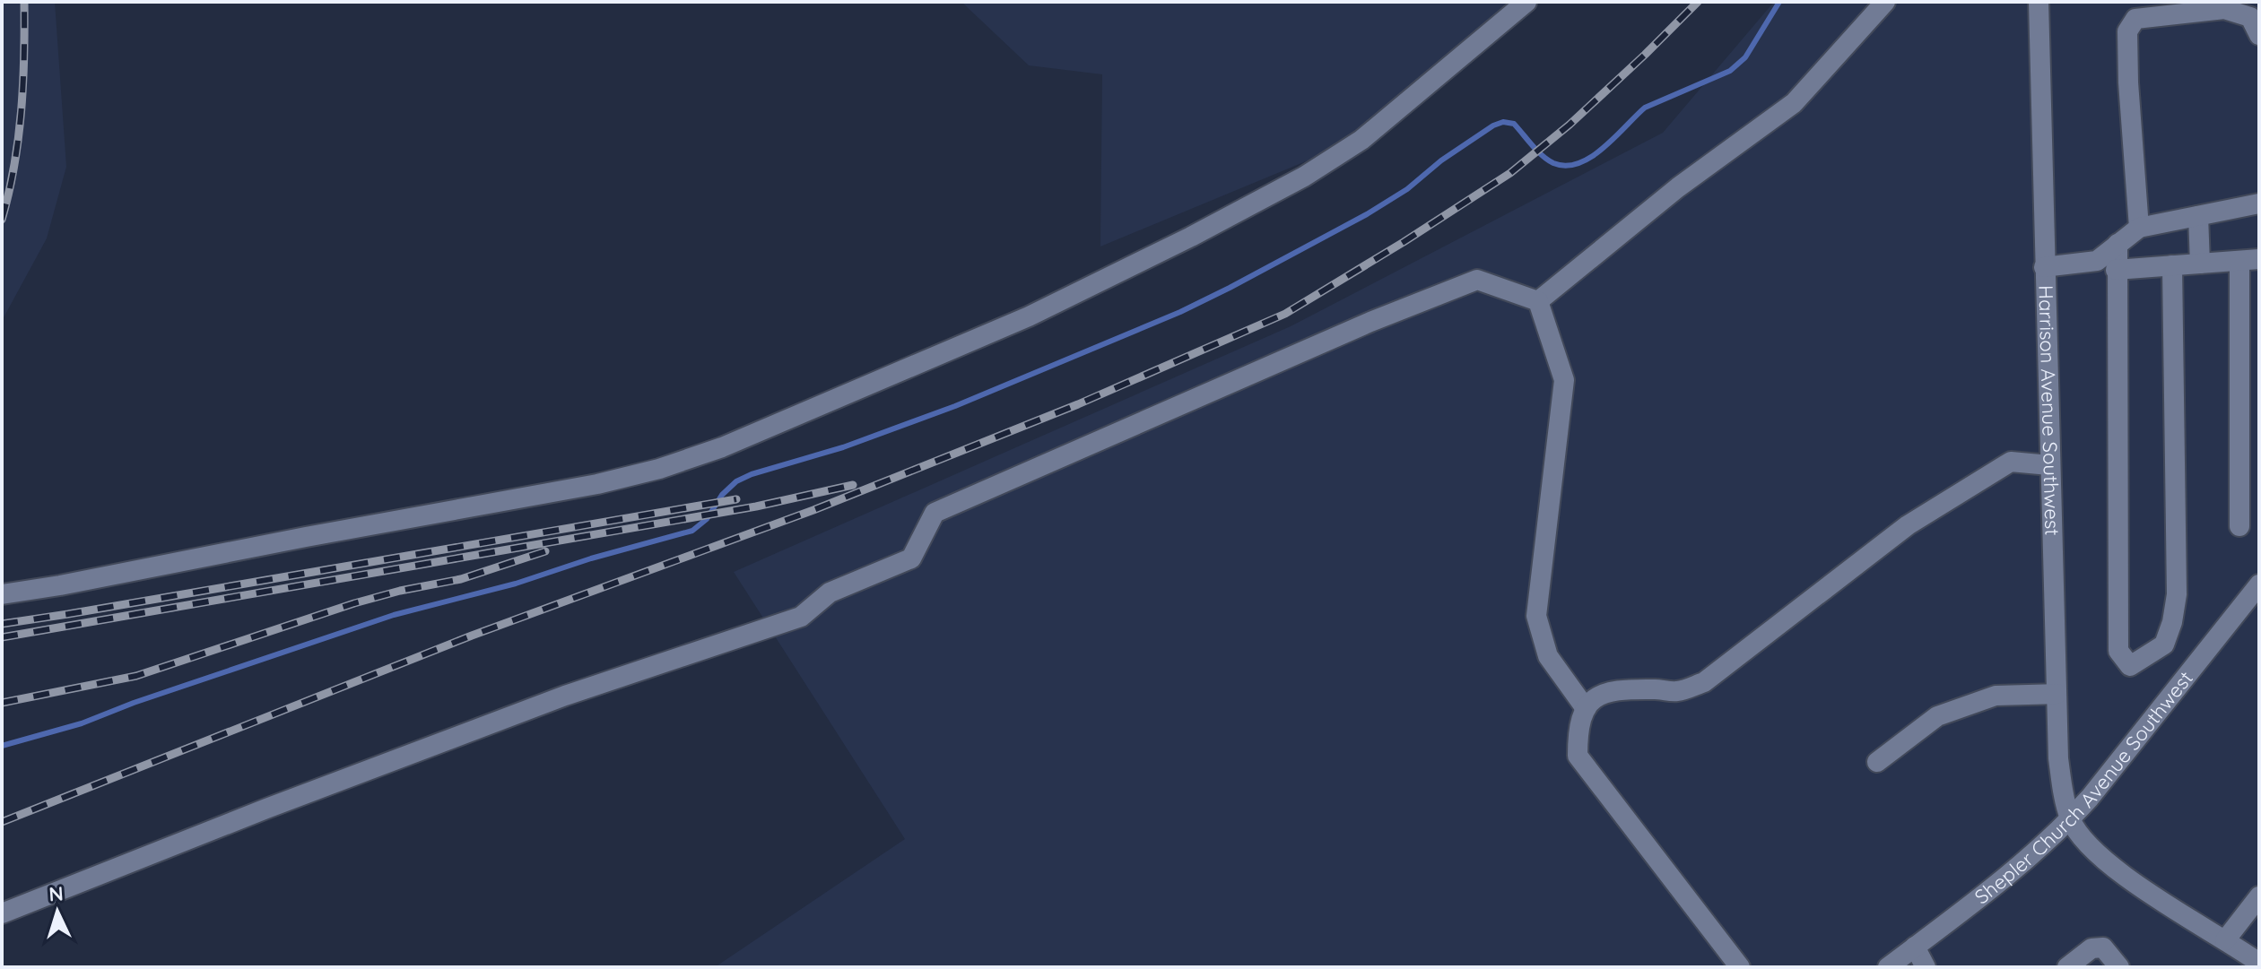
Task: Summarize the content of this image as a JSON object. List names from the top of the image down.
{
  "streets": {
    "street": ["Harrison Avenue Southwest", "Shepler Church Avenue Southwest"]
  },
  "crossings": [
    ["Harrison Avenue Southwest", "Shepler Church Avenue Southwest"]
  ],
  "north": "top"
}
